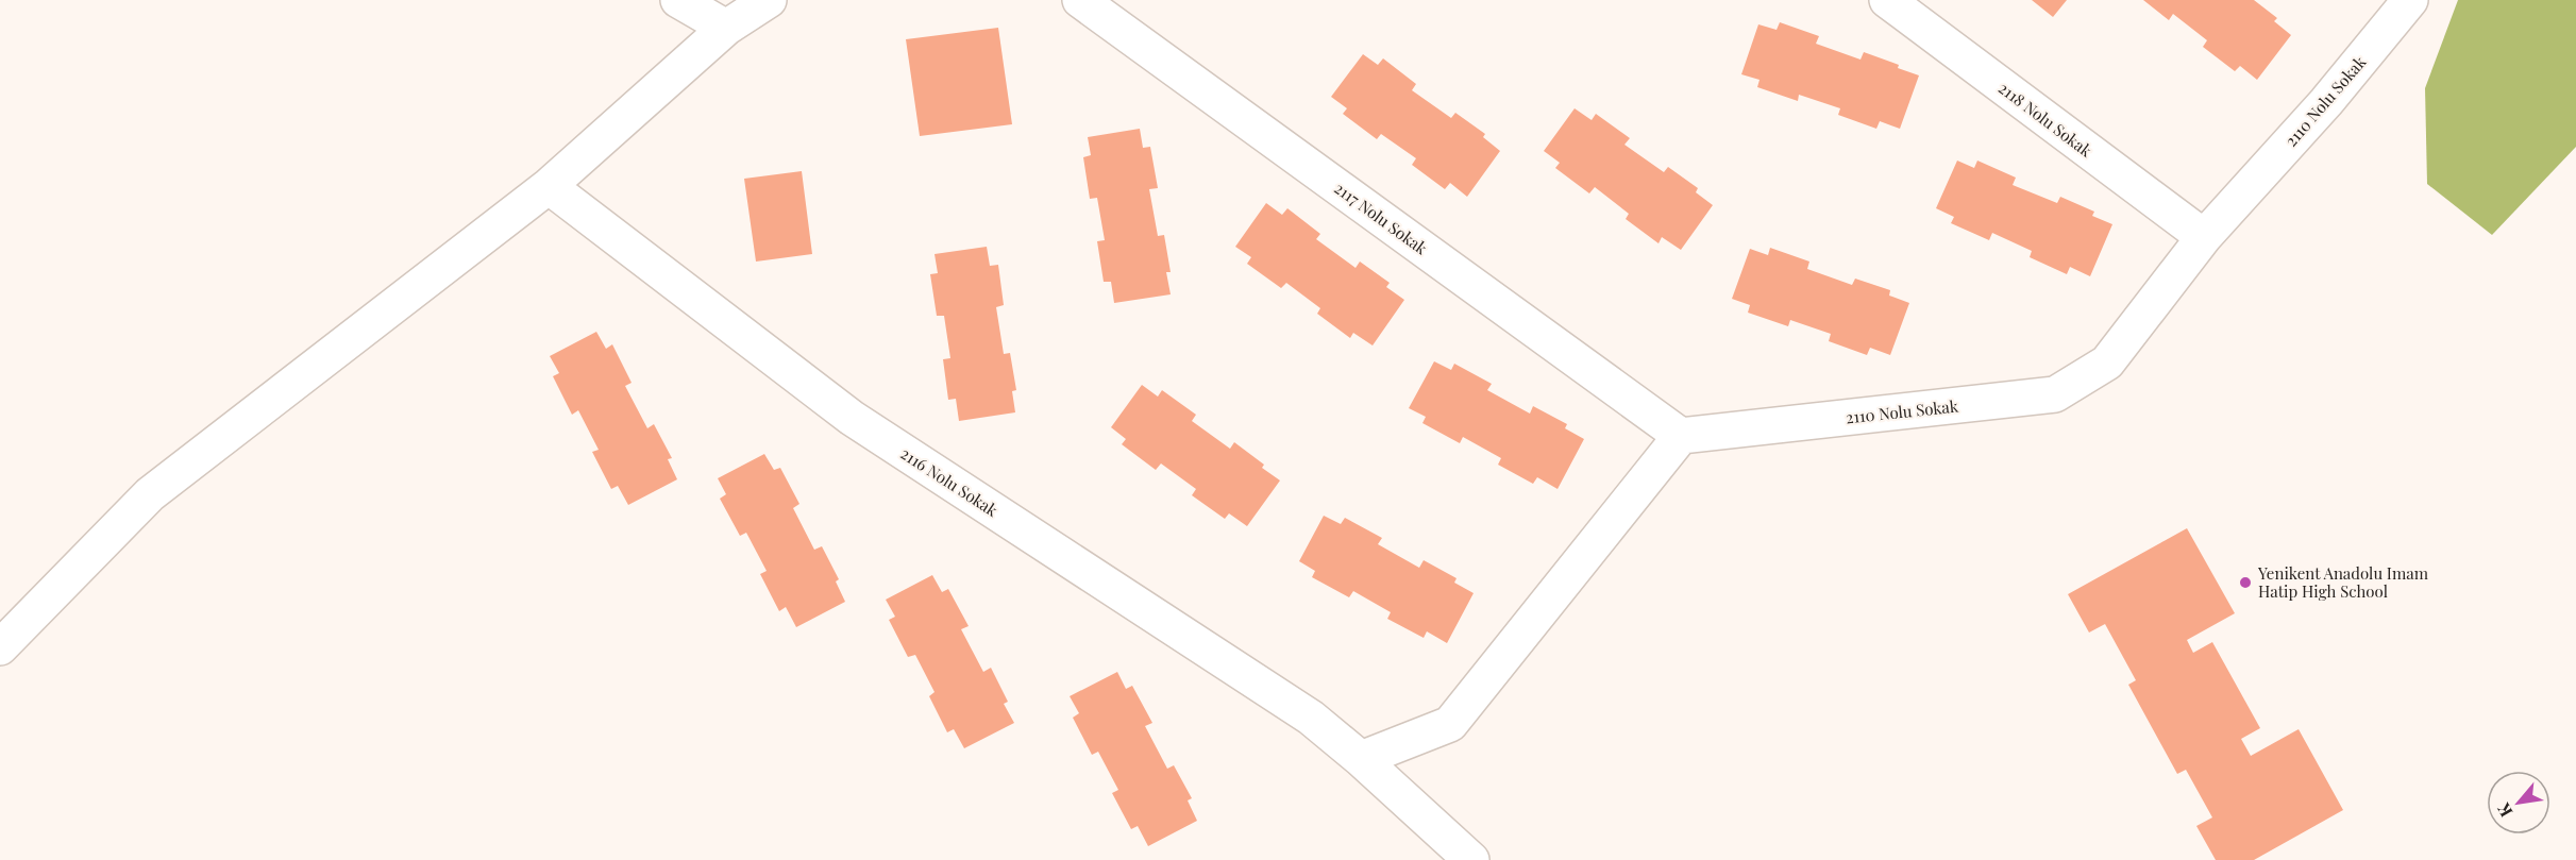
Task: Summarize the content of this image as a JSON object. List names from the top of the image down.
{
  "streets": {
    "street": [
      "2110 Nolu Sokak",
      "2118 Nolu Sokak",
      "2117 Nolu Sokak",
      "2116 Nolu Sokak"
    ]
  },
  "crossings": [
    ["2110 Nolu Sokak", "2118 Nolu Sokak"],
    ["2110 Nolu Sokak", "2117 Nolu Sokak"]
  ],
  "places": ["Yenikent Anadolu Imam Hatip High School"],
  "north": "bottom left"
}
